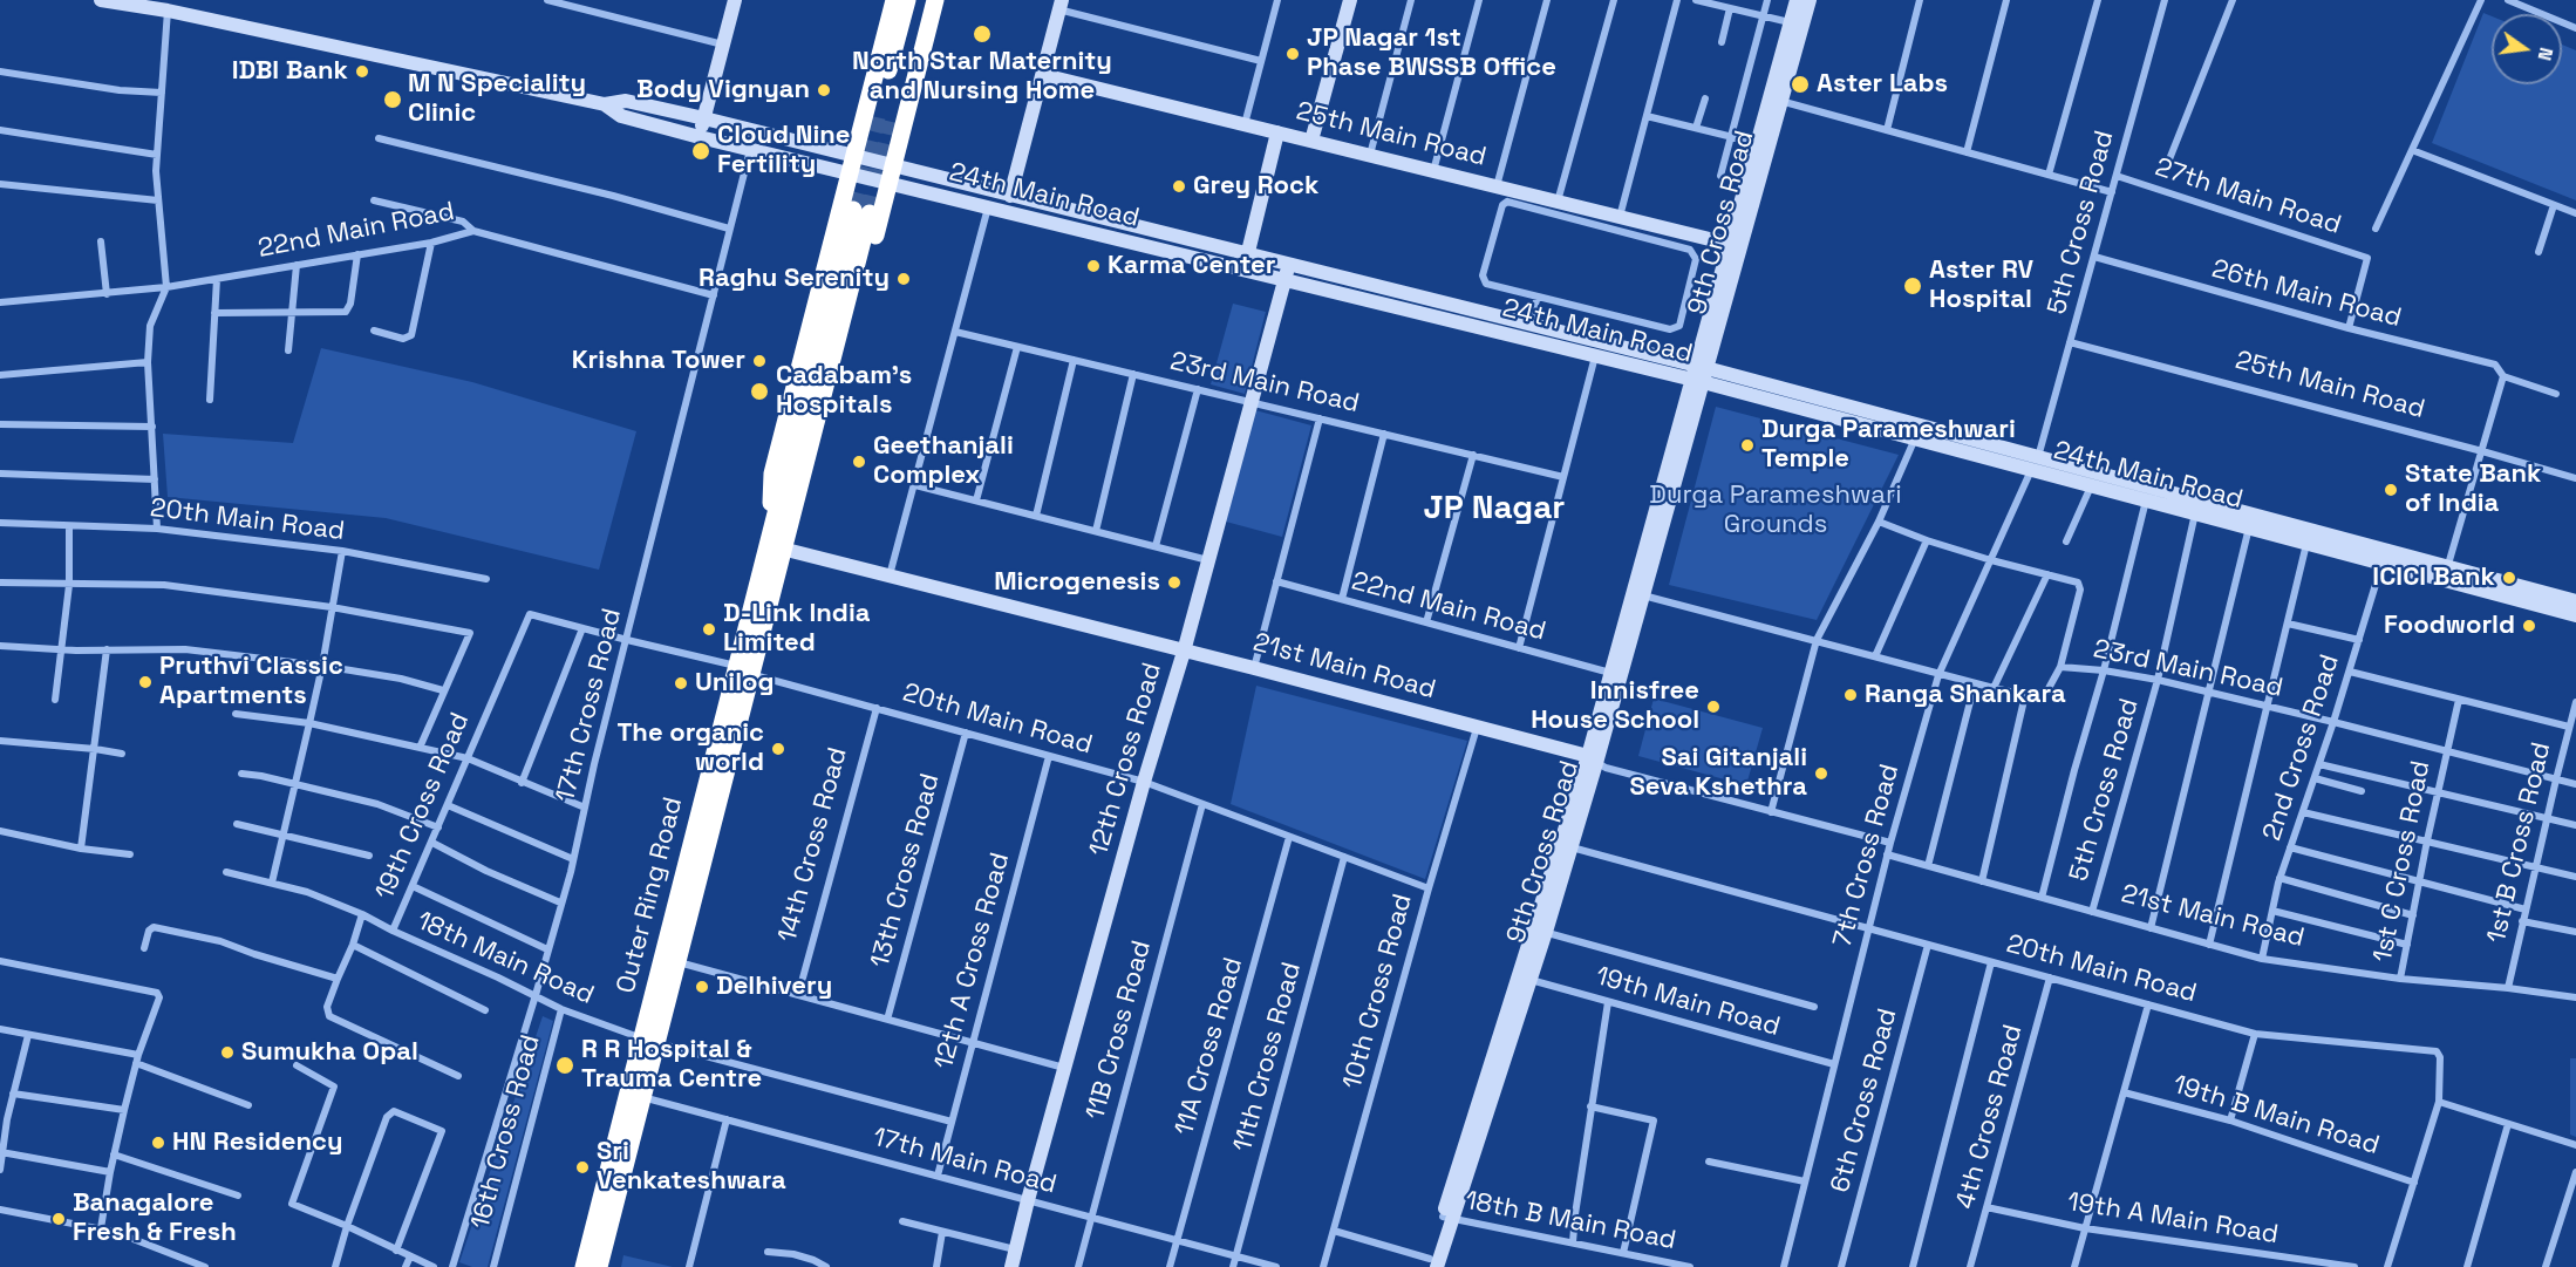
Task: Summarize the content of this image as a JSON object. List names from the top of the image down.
{
  "streets": {
    "highway": ["Outer Ring Road"],
    "main road": [
      "25th Main Road",
      "24th Main Road",
      "9th Cross Road",
      "21st Main Road",
      "12th Cross Road"
    ],
    "street": [
      "27th Main Road",
      "5th Cross Road",
      "22nd Main Road",
      "26th Main Road",
      "23rd Main Road",
      "20th Main Road",
      "17th Cross Road",
      "2nd Cross Road",
      "19th Cross Road",
      "1st B Cross Road",
      "14th Cross Road",
      "7th Cross Road",
      "1st C Cross Road",
      "13th Cross Road",
      "18th Main Road",
      "12th A Cross Road",
      "10th Cross Road",
      "19th Main Road",
      "11B Cross Road",
      "11A Cross Road",
      "11th Cross Road",
      "6th Cross Road",
      "19th B Main Road",
      "4th Cross Road",
      "16th Cross Road",
      "17th Main Road",
      "19th A Main Road",
      "18th B Main Road"
    ]
  },
  "crossings": [
    ["25th Main Road", "9th Cross Road"],
    ["25th Main Road", "5th Cross Road"],
    ["24th Main Road", "9th Cross Road"],
    ["24th Main Road", "5th Cross Road"],
    ["24th Main Road", "17th Cross Road"],
    ["24th Main Road", "2nd Cross Road"],
    ["24th Main Road", "12th Cross Road"],
    ["24th Main Road", "7th Cross Road"],
    ["27th Main Road", "5th Cross Road"],
    ["27th Main Road", "26th Main Road"],
    ["9th Cross Road", "22nd Main Road"],
    ["9th Cross Road", "20th Main Road"],
    ["9th Cross Road", "21st Main Road"],
    ["9th Cross Road", "19th Main Road"],
    ["9th Cross Road", "18th B Main Road"],
    ["5th Cross Road", "26th Main Road"],
    ["5th Cross Road", "23rd Main Road"],
    ["5th Cross Road", "21st Main Road"],
    ["5th Cross Road", "7th Cross Road"],
    ["22nd Main Road", "17th Cross Road"],
    ["23rd Main Road", "2nd Cross Road"],
    ["23rd Main Road", "12th Cross Road"],
    ["23rd Main Road", "1st B Cross Road"],
    ["23rd Main Road", "1st C Cross Road"],
    ["20th Main Road", "17th Cross Road"],
    ["20th Main Road", "12th Cross Road"],
    ["20th Main Road", "19th Cross Road"],
    ["20th Main Road", "14th Cross Road"],
    ["20th Main Road", "7th Cross Road"],
    ["20th Main Road", "13th Cross Road"],
    ["20th Main Road", "Outer Ring Road"],
    ["20th Main Road", "12th A Cross Road"],
    ["20th Main Road", "10th Cross Road"],
    ["20th Main Road", "11B Cross Road"],
    ["20th Main Road", "11A Cross Road"],
    ["20th Main Road", "11th Cross Road"],
    ["20th Main Road", "6th Cross Road"],
    ["20th Main Road", "4th Cross Road"],
    ["21st Main Road", "2nd Cross Road"],
    ["21st Main Road", "12th Cross Road"],
    ["21st Main Road", "1st B Cross Road"],
    ["21st Main Road", "7th Cross Road"],
    ["21st Main Road", "1st C Cross Road"],
    ["21st Main Road", "Outer Ring Road"],
    ["21st Main Road", "10th Cross Road"],
    ["17th Cross Road", "18th Main Road"],
    ["12th Cross Road", "17th Main Road"],
    ["19th Cross Road", "18th Main Road"],
    ["7th Cross Road", "19th Main Road"],
    ["Outer Ring Road", "18th Main Road"],
    ["Outer Ring Road", "17th Main Road"],
    ["18th Main Road", "12th A Cross Road"],
    ["18th Main Road", "16th Cross Road"],
    ["12th A Cross Road", "17th Main Road"],
    ["11B Cross Road", "17th Main Road"],
    ["11A Cross Road", "17th Main Road"],
    ["11th Cross Road", "17th Main Road"],
    ["4th Cross Road", "19th A Main Road"]
  ],
  "districts": ["JP Nagar"],
  "parks": ["Durga Parameshwari Grounds"],
  "places": [
    "North Star Maternity and Nursing Home",
    "JP Nagar 1st Phase BWSSB Office",
    "IDBI Bank",
    "Aster Labs",
    "Body Vignyan",
    "M N Speciality Clinic",
    "Cloud Nine Fertility",
    "Grey Rock",
    "Karma Center",
    "Raghu Serenity",
    "Aster RV Hospital",
    "Krishna Tower",
    "Cadabam's Hospitals",
    "Durga Parameshwari Temple",
    "Geethanjali Complex",
    "State Bank of India",
    "ICICI Bank",
    "Microgenesis",
    "Foodworld",
    "D-Link India Limited",
    "Pruthvi Classic Apartments",
    "Unilog",
    "Ranga Shankara",
    "Innisfree House School",
    "The organic world",
    "Sai Gitanjali Seva Kshethra",
    "Delhivery",
    "Sumukha Opal",
    "R R Hospital & Trauma Centre",
    "HN Residency",
    "Sri Venkateshwara",
    "Banagalore Fresh & Fresh"
  ],
  "north": "right"
}
